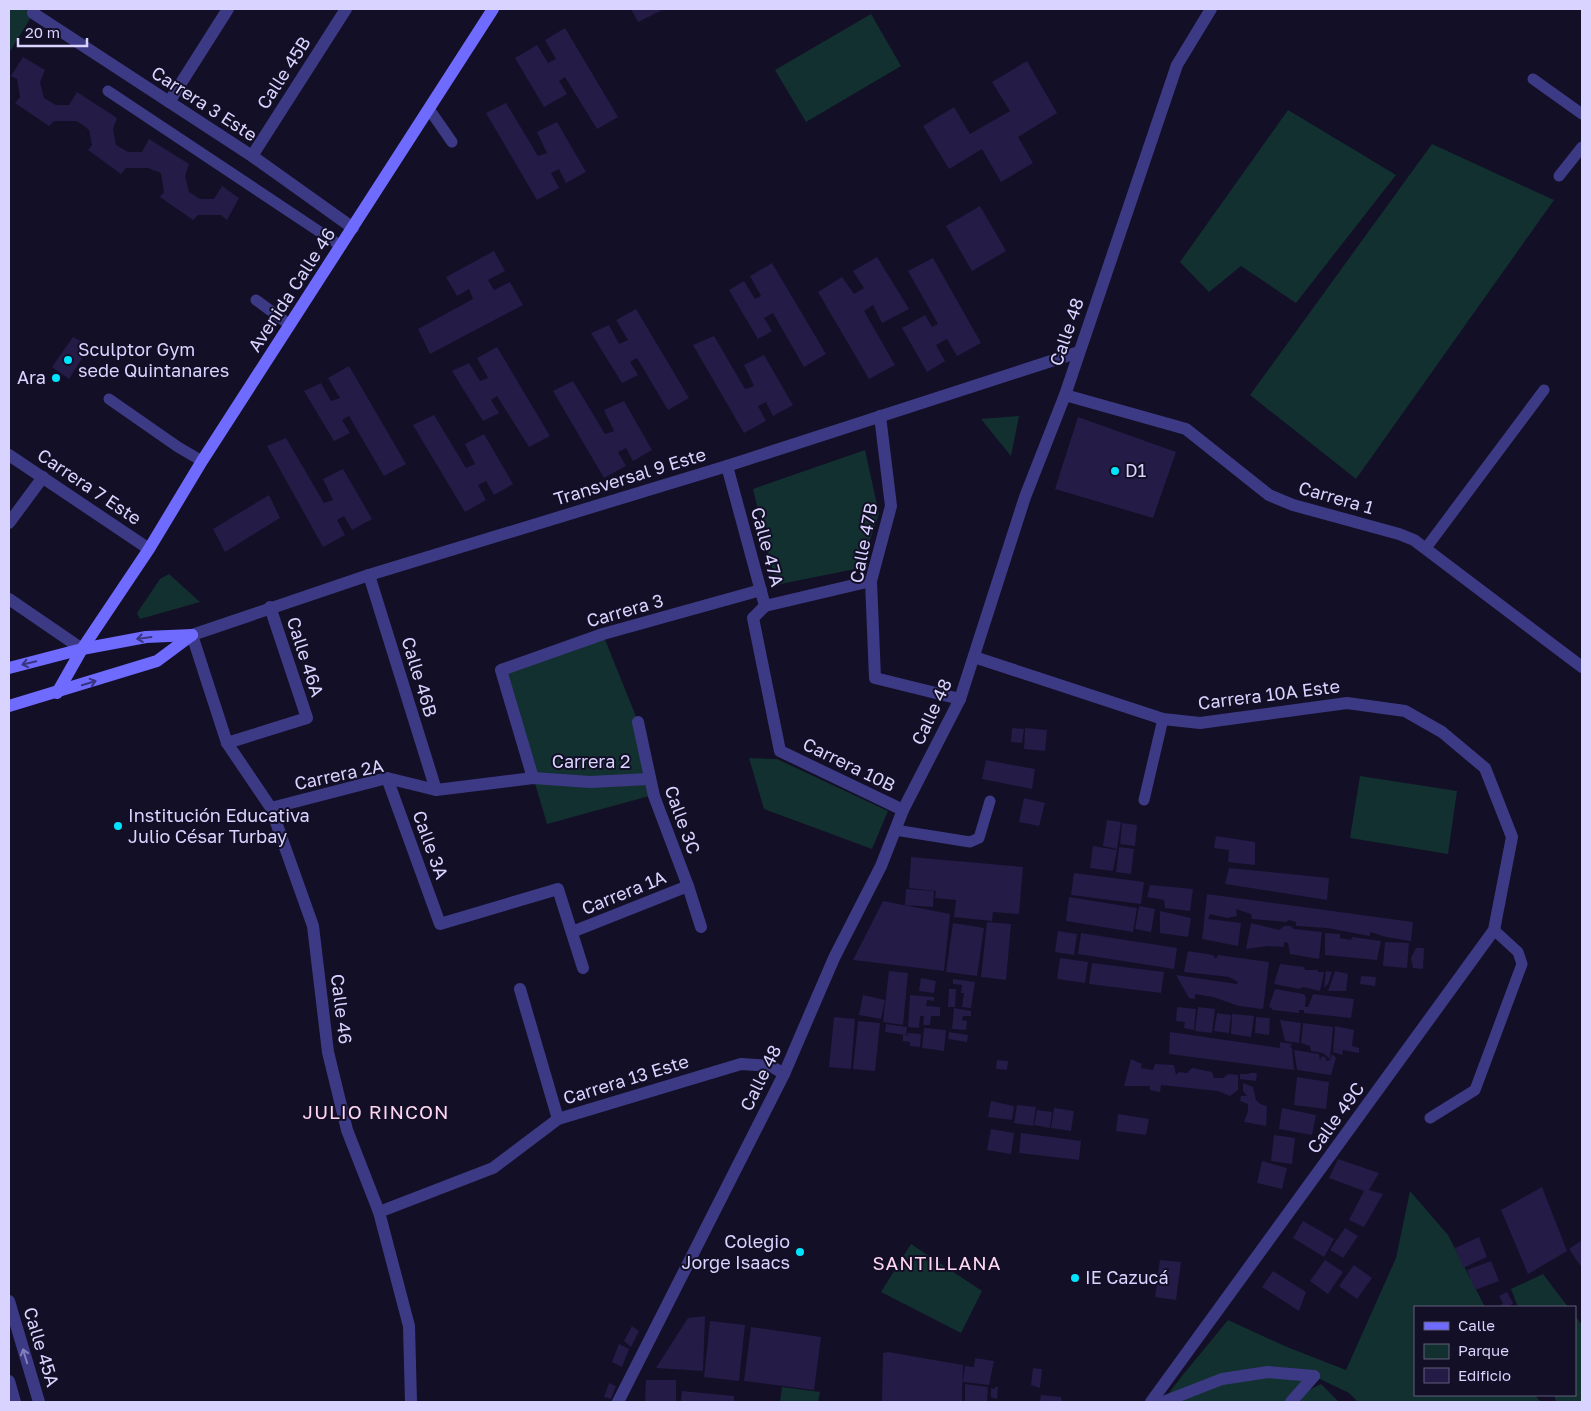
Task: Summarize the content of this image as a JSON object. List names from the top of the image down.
{
  "streets": {
    "main road": ["Avenida Calle 46"],
    "street": [
      "Calle 45B",
      "Carrera 3 Este",
      "Calle 48",
      "Transversal 9 Este",
      "Carrera 7 Este",
      "Carrera 1",
      "Calle 47B",
      "Calle 47A",
      "Carrera 3",
      "Calle 46A",
      "Calle 46B",
      "Carrera 10A Este",
      "Carrera 2",
      "Carrera 10B",
      "Carrera 2A",
      "Calle 3C",
      "Calle 3A",
      "Carrera 1A",
      "Calle 46",
      "Carrera 13 Este",
      "Calle 49C",
      "Calle 45A"
    ]
  },
  "crossings": [
    ["Calle 45B", "Carrera 3 Este"],
    ["Carrera 3 Este", "Avenida Calle 46"],
    ["Avenida Calle 46", "Carrera 7 Este"],
    ["Calle 48", "Transversal 9 Este"],
    ["Calle 48", "Carrera 1"],
    ["Calle 48", "Calle 47B"],
    ["Calle 48", "Carrera 10A Este"],
    ["Calle 48", "Carrera 10B"],
    ["Calle 48", "Carrera 13 Este"],
    ["Transversal 9 Este", "Calle 47B"],
    ["Transversal 9 Este", "Calle 47A"],
    ["Transversal 9 Este", "Calle 46A"],
    ["Transversal 9 Este", "Calle 46B"],
    ["Transversal 9 Este", "Calle 46"],
    ["Calle 47A", "Carrera 3"],
    ["Calle 47A", "Carrera 10B"],
    ["Carrera 3", "Carrera 2"],
    ["Carrera 3", "Carrera 2A"],
    ["Calle 46A", "Calle 46"],
    ["Calle 46B", "Carrera 2A"],
    ["Carrera 10A Este", "Calle 49C"],
    ["Carrera 2", "Carrera 2A"],
    ["Carrera 2", "Calle 3C"],
    ["Carrera 2A", "Calle 3A"],
    ["Carrera 2A", "Calle 46"],
    ["Calle 3C", "Carrera 1A"],
    ["Calle 3A", "Carrera 1A"],
    ["Calle 46", "Carrera 13 Este"]
  ],
  "one_way": ["Calle 45A"],
  "districts": ["JULIO RINCON", "SANTILLANA"],
  "places": [
    "Sculptor Gym sede Quintanares",
    "Ara",
    "D1",
    "Institución Educativa Julio César Turbay",
    "Colegio Jorge Isaacs",
    "IE Cazucá"
  ],
  "legend": ["Calle", "Parque", "Edificio"],
  "scale_bar": "20 m"
}
